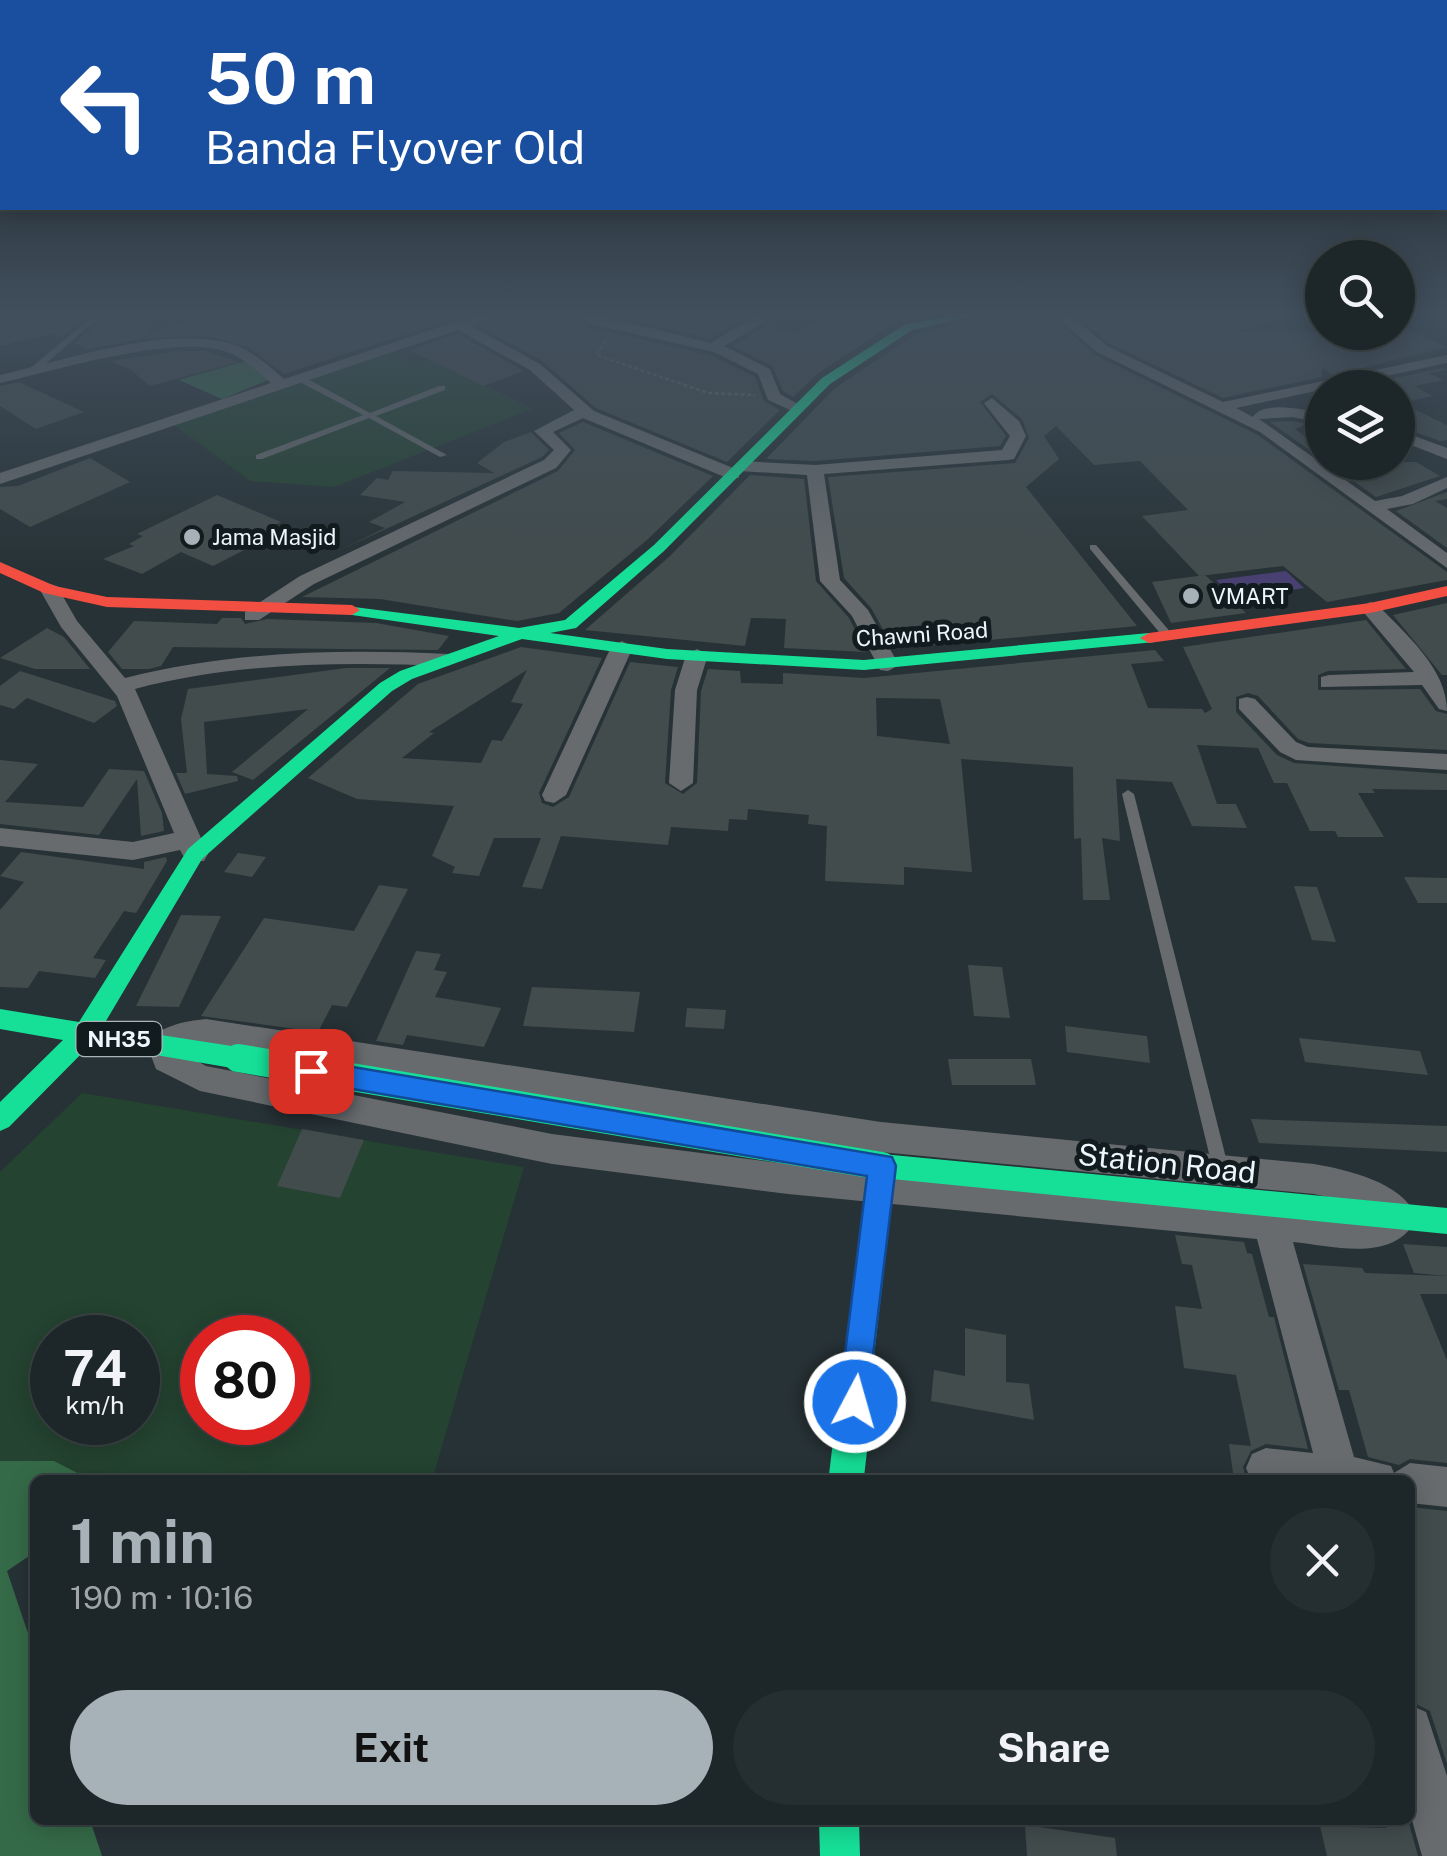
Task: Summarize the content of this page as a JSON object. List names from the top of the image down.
{
  "streets": {
    "main road": ["Chawni Road", "NH35", "Station Road"]
  },
  "crossings": [
    ["NH35", "Station Road"]
  ],
  "places": ["Jama Masjid", "VMART"],
  "page": {
    "turn": ["50 m", "Banda Flyover Old"],
    "speed": "74 km/h",
    "limit": "80",
    "heading": ["1 min", "190 m · 10:16"],
    "buttons": ["Exit", "Share"]
  }
}
